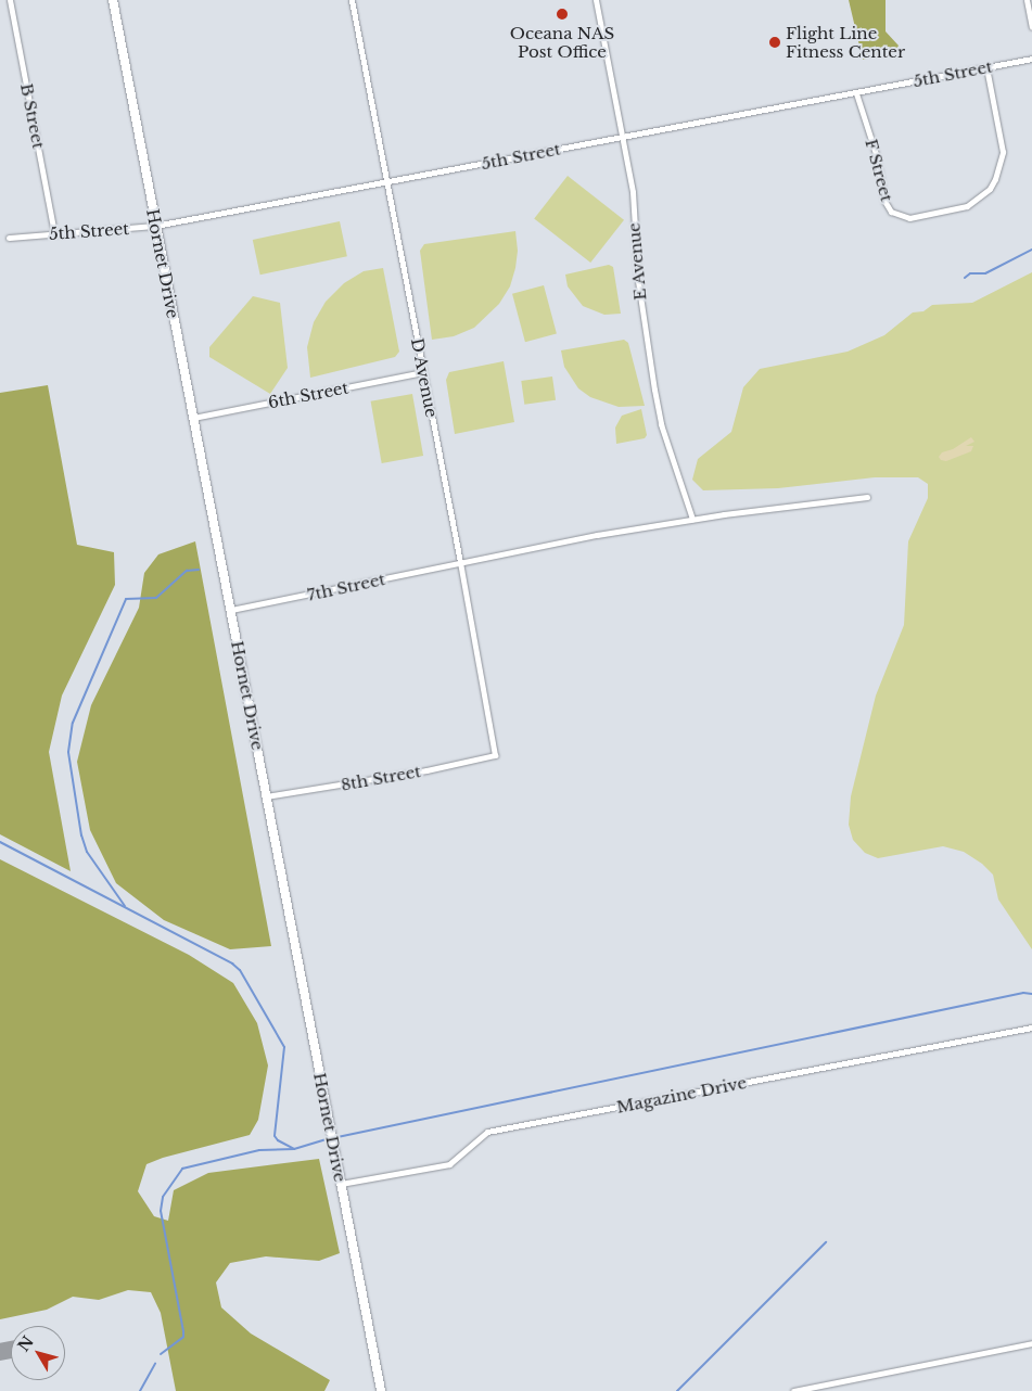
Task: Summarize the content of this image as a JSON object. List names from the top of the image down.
{
  "streets": {
    "main road": ["Hornet Drive"],
    "street": [
      "5th Street",
      "B Street",
      "F Street",
      "E Avenue",
      "D Avenue",
      "6th Street",
      "7th Street",
      "8th Street",
      "Magazine Drive"
    ]
  },
  "crossings": [
    ["5th Street", "B Street"],
    ["5th Street", "F Street"],
    ["5th Street", "E Avenue"],
    ["5th Street", "Hornet Drive"],
    ["5th Street", "D Avenue"],
    ["E Avenue", "7th Street"],
    ["Hornet Drive", "6th Street"],
    ["Hornet Drive", "7th Street"],
    ["Hornet Drive", "8th Street"],
    ["Hornet Drive", "Magazine Drive"],
    ["D Avenue", "6th Street"],
    ["D Avenue", "7th Street"],
    ["D Avenue", "8th Street"]
  ],
  "places": ["Oceana NAS Post Office", "Flight Line Fitness Center"],
  "north": "top left"
}
